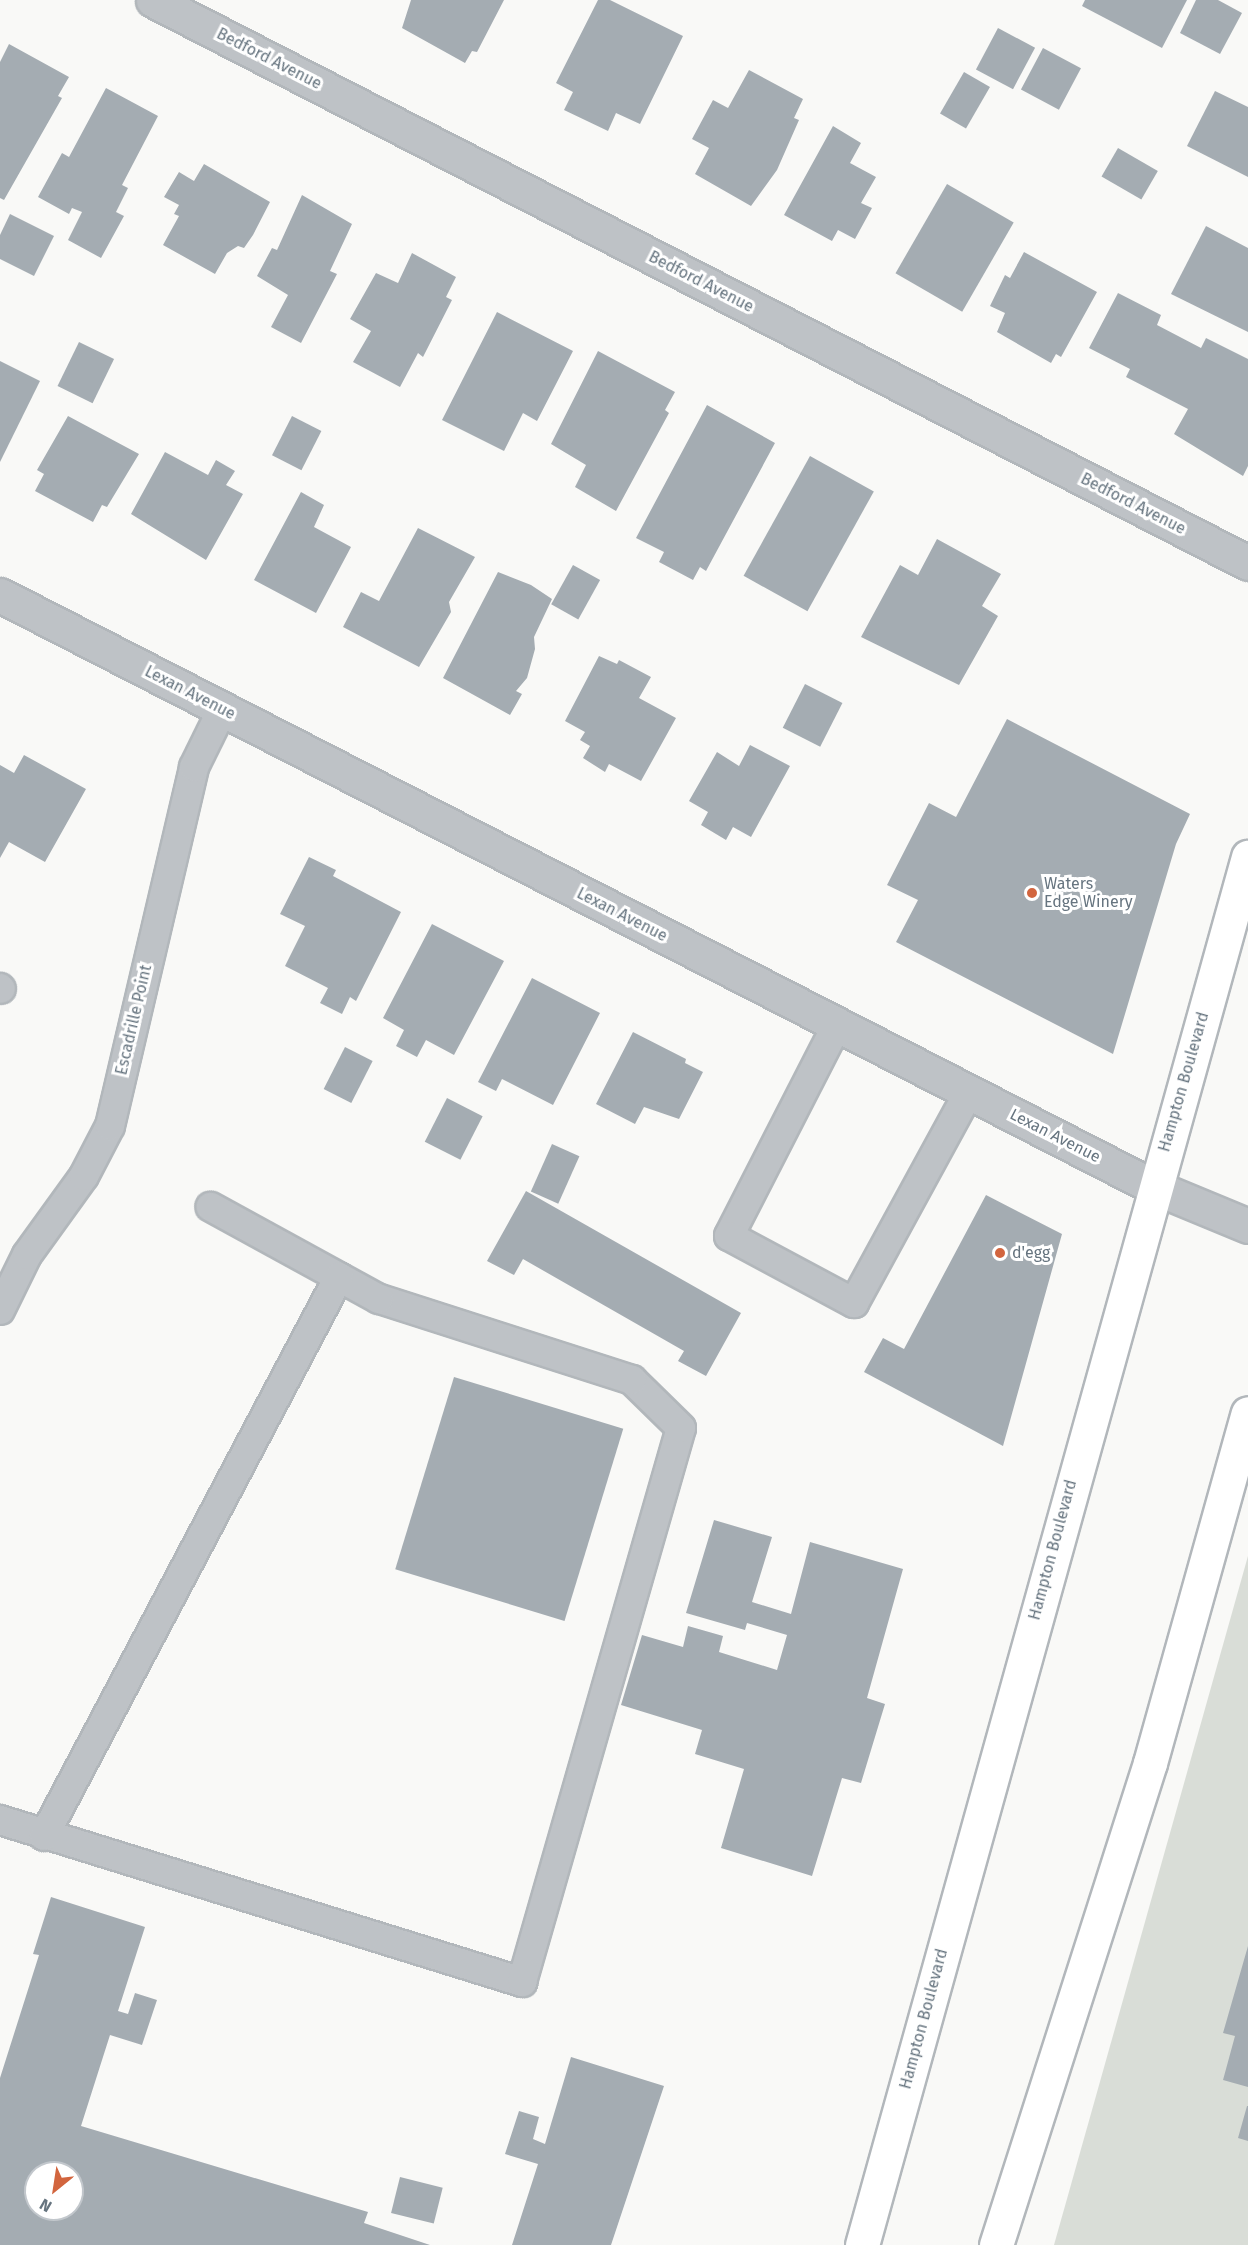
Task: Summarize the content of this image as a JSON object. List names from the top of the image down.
{
  "streets": {
    "main road": ["Hampton Boulevard"],
    "street": ["Bedford Avenue", "Lexan Avenue"],
    "lane": ["Escadrille Point"]
  },
  "crossings": [
    ["Lexan Avenue", "Escadrille Point"],
    ["Lexan Avenue", "Hampton Boulevard"]
  ],
  "places": ["Waters Edge Winery", "d'egg"],
  "north": "bottom left"
}
